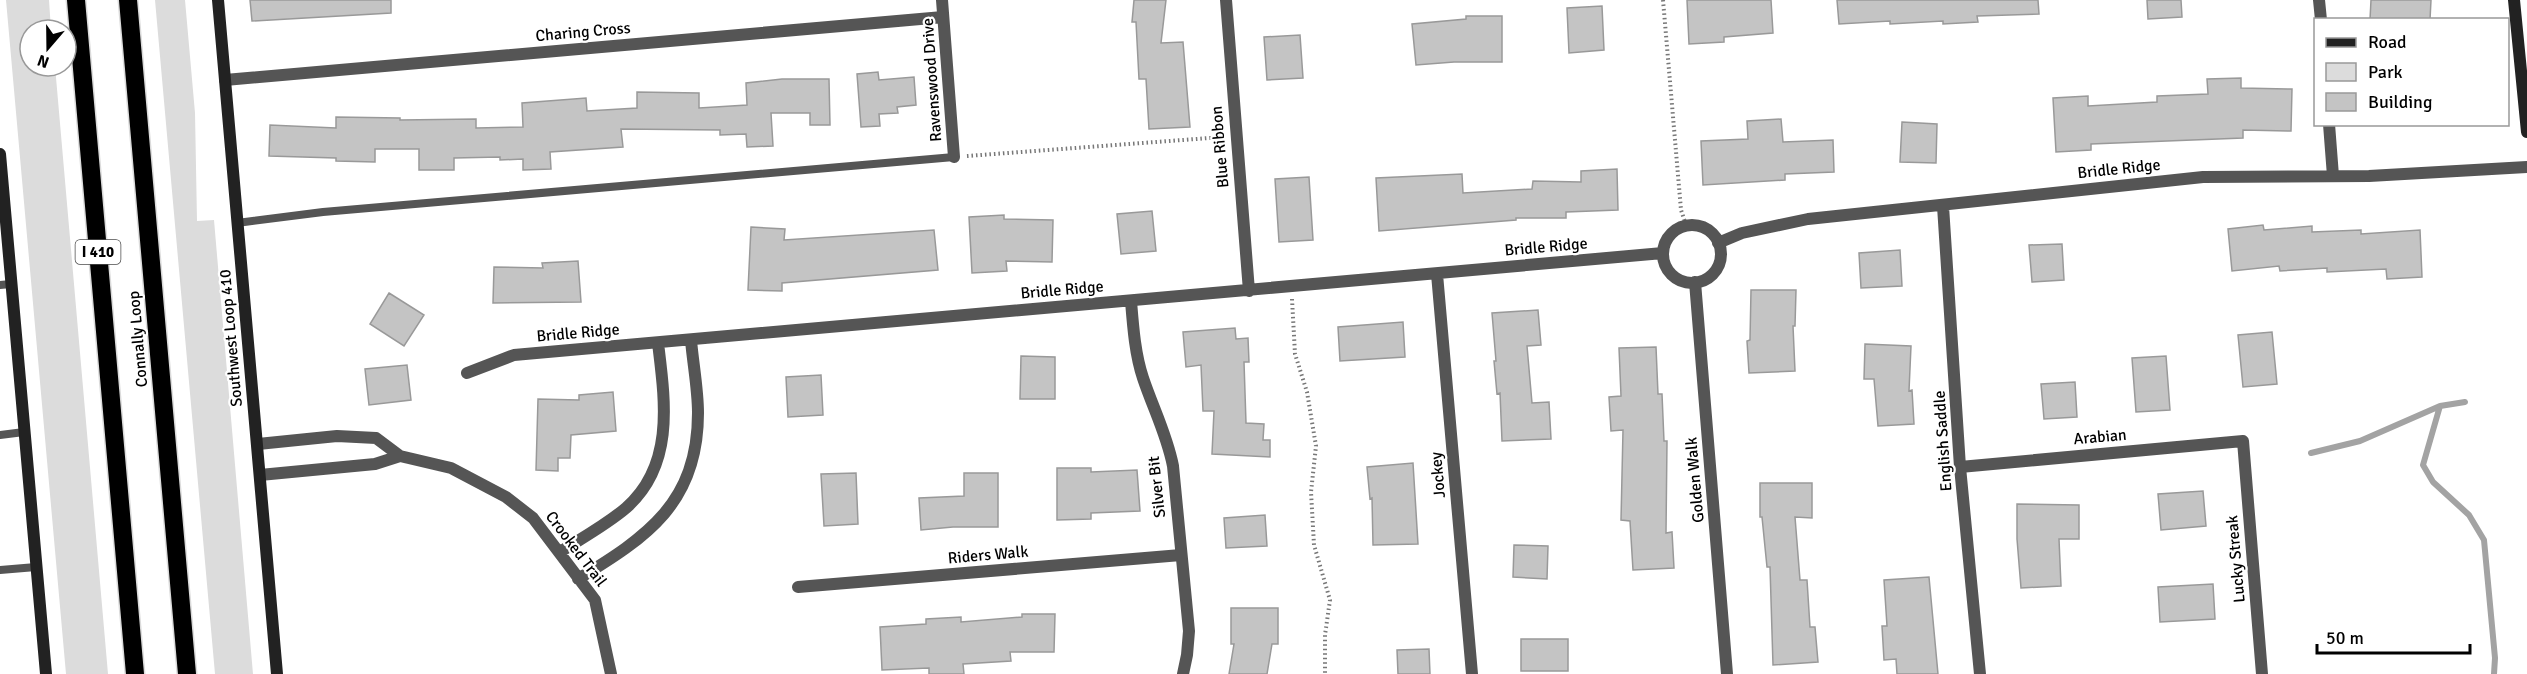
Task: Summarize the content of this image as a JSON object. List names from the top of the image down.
{
  "streets": {
    "highway": ["I 410", "Connally Loop"],
    "main road": ["Southwest Loop 410"],
    "street": [
      "Charing Cross",
      "Ravenswood Drive",
      "Blue Ribbon",
      "Bridle Ridge",
      "Arabian",
      "English Saddle",
      "Jockey",
      "Golden Walk",
      "Silver Bit",
      "Crooked Trail",
      "Riders Walk",
      "Lucky Streak"
    ]
  },
  "crossings": [
    ["Charing Cross", "Ravenswood Drive"],
    ["Charing Cross", "Southwest Loop 410"],
    ["Blue Ribbon", "Bridle Ridge"],
    ["Bridle Ridge", "English Saddle"],
    ["Bridle Ridge", "Jockey"],
    ["Bridle Ridge", "Golden Walk"],
    ["Bridle Ridge", "Silver Bit"],
    ["Southwest Loop 410", "Crooked Trail"],
    ["Arabian", "English Saddle"],
    ["Arabian", "Lucky Streak"],
    ["Silver Bit", "Riders Walk"]
  ],
  "legend": ["Road", "Park", "Building"],
  "scale_bar": "50 m",
  "north": "bottom"
}
